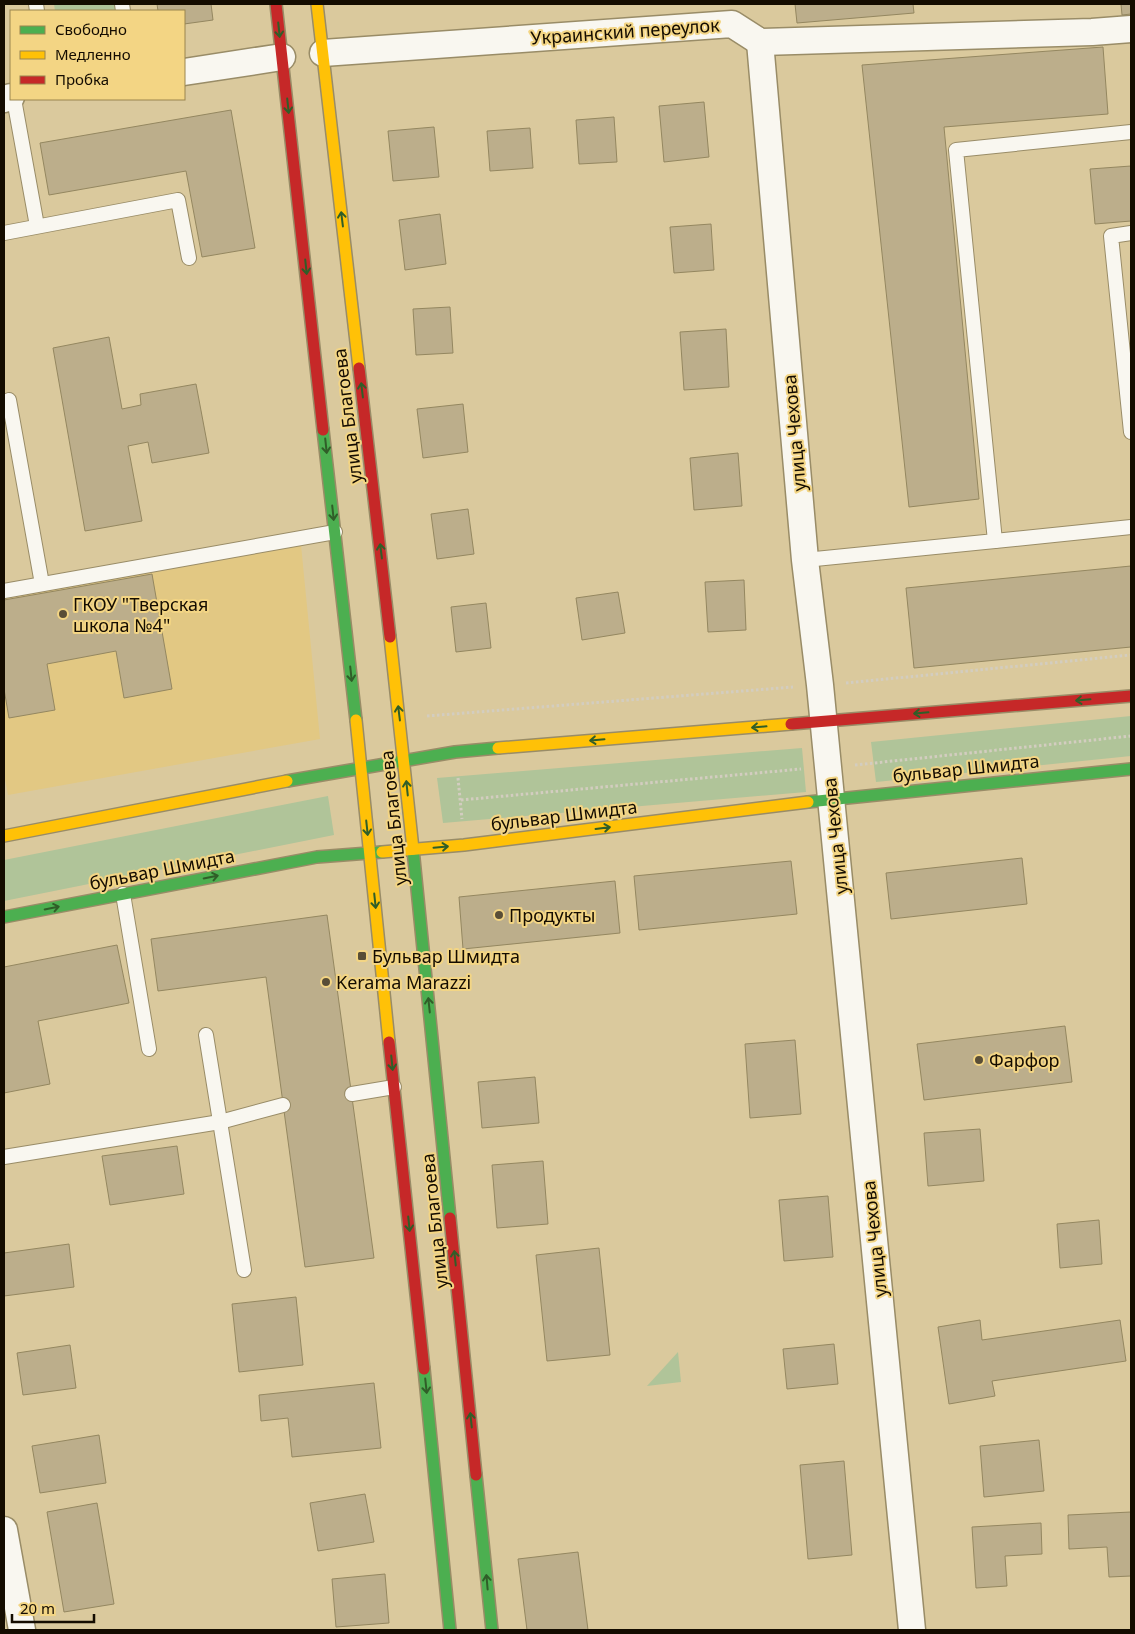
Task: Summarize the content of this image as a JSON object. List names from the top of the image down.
{
  "streets": {
    "main road": ["улица Благоева", "бульвар Шмидта"],
    "street": ["Украинский переулок", "улица Чехова"]
  },
  "crossings": [
    ["Украинский переулок", "улица Благоева"],
    ["Украинский переулок", "улица Чехова"],
    ["улица Благоева", "бульвар Шмидта"],
    ["улица Чехова", "бульвар Шмидта"]
  ],
  "places": {
    "other": [
      "ГКОУ \"Тверская школа №4\"",
      "Продукты",
      "Kerama Marazzi",
      "Фарфор"
    ],
    "transit": ["Бульвар Шмидта"]
  },
  "legend": ["Свободно", "Медленно", "Пробка"],
  "scale_bar": "20 m"
}
